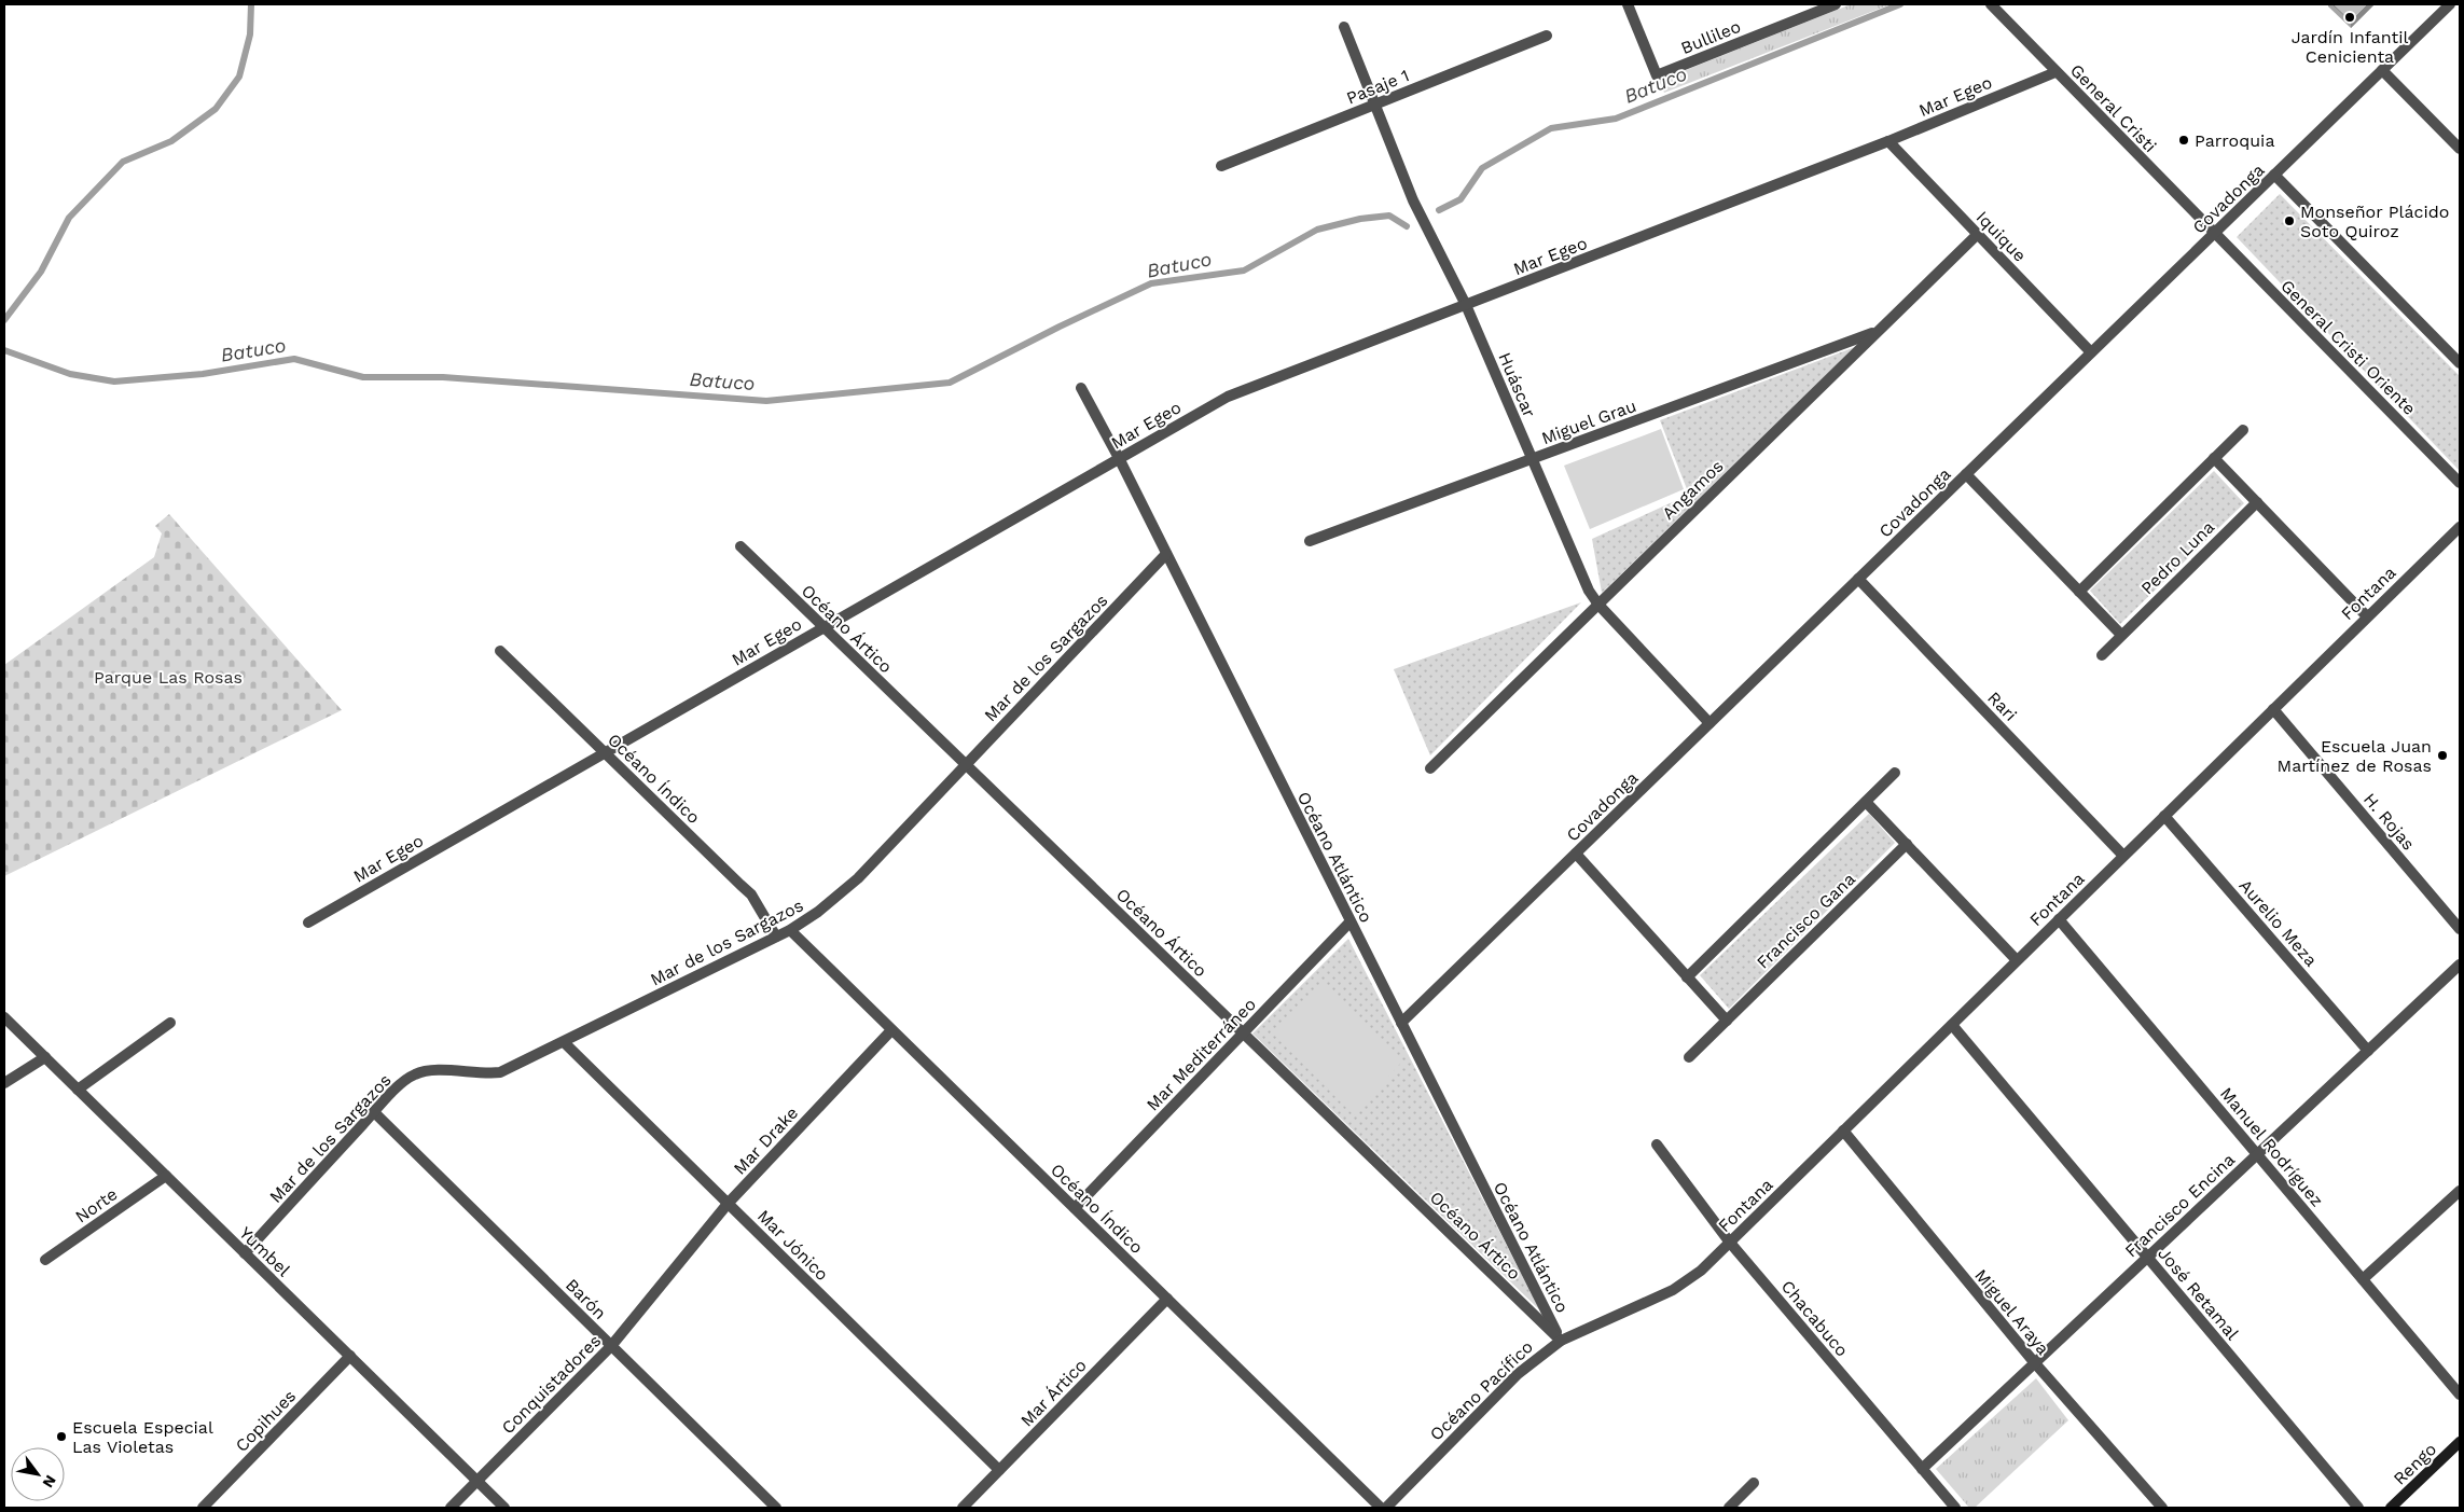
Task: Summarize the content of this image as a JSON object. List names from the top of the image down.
{
  "streets": {
    "main road": ["Rengo"],
    "street": [
      "Bullileo",
      "Pasaje 1",
      "Mar Egeo",
      "General Cristi",
      "Covadonga",
      "Iquique",
      "General Cristi Oriente",
      "Huáscar",
      "Miguel Grau",
      "Angamos",
      "Pedro Luna",
      "Fontana",
      "Océano Ártico",
      "Mar de los Sargazos",
      "Rari",
      "Océano Índico",
      "H. Rojas",
      "Océano Atlántico",
      "Francisco Gana",
      "Aurelio Meza",
      "Mar Mediterráneo",
      "Mar Drake",
      "Manuel Rodríguez",
      "Norte",
      "Francisco Encina",
      "Mar Jónico",
      "Yumbel",
      "José Retamal",
      "Barón",
      "Miguel Araya",
      "Chacabuco",
      "Conquistadores",
      "Océano Pacífico",
      "Mar Ártico",
      "Copihues"
    ]
  },
  "crossings": [
    ["Pasaje 1", "Huáscar"],
    ["Mar Egeo", "General Cristi"],
    ["Mar Egeo", "Iquique"],
    ["Mar Egeo", "Huáscar"],
    ["Mar Egeo", "Océano Ártico"],
    ["Mar Egeo", "Océano Índico"],
    ["Mar Egeo", "Océano Atlántico"],
    ["General Cristi", "Covadonga"],
    ["General Cristi", "General Cristi Oriente"],
    ["Covadonga", "Iquique"],
    ["Covadonga", "General Cristi Oriente"],
    ["Covadonga", "Huáscar"],
    ["Covadonga", "Rari"],
    ["Covadonga", "Océano Atlántico"],
    ["Iquique", "Angamos"],
    ["Huáscar", "Miguel Grau"],
    ["Huáscar", "Angamos"],
    ["Miguel Grau", "Angamos"],
    ["Fontana", "Rari"],
    ["Fontana", "H. Rojas"],
    ["Fontana", "Aurelio Meza"],
    ["Fontana", "Manuel Rodríguez"],
    ["Fontana", "José Retamal"],
    ["Fontana", "Miguel Araya"],
    ["Fontana", "Chacabuco"],
    ["Fontana", "Océano Pacífico"],
    ["Océano Ártico", "Mar de los Sargazos"],
    ["Océano Ártico", "Océano Atlántico"],
    ["Océano Ártico", "Mar Mediterráneo"],
    ["Océano Ártico", "Océano Pacífico"],
    ["Mar de los Sargazos", "Océano Índico"],
    ["Mar de los Sargazos", "Océano Atlántico"],
    ["Mar de los Sargazos", "Mar Jónico"],
    ["Mar de los Sargazos", "Yumbel"],
    ["Mar de los Sargazos", "Barón"],
    ["Océano Índico", "Mar Mediterráneo"],
    ["Océano Índico", "Mar Drake"],
    ["Océano Índico", "Mar Ártico"],
    ["Océano Atlántico", "Mar Mediterráneo"],
    ["Océano Atlántico", "Océano Pacífico"],
    ["Aurelio Meza", "Francisco Encina"],
    ["Mar Drake", "Mar Jónico"],
    ["Mar Drake", "Conquistadores"],
    ["Manuel Rodríguez", "Francisco Encina"],
    ["Norte", "Yumbel"],
    ["Francisco Encina", "José Retamal"],
    ["Francisco Encina", "Miguel Araya"],
    ["Francisco Encina", "Chacabuco"],
    ["Mar Jónico", "Mar Ártico"],
    ["Yumbel", "Conquistadores"],
    ["Yumbel", "Copihues"],
    ["Barón", "Conquistadores"]
  ],
  "water": ["Batuco"],
  "parks": ["Parque Las Rosas"],
  "places": [
    "Jardín Infantil Cenicienta",
    "Parroquia",
    "Monseñor Plácido Soto Quiroz",
    "Escuela Juan Martínez de Rosas",
    "Escuela Especial Las Violetas"
  ],
  "north": "bottom right"
}
